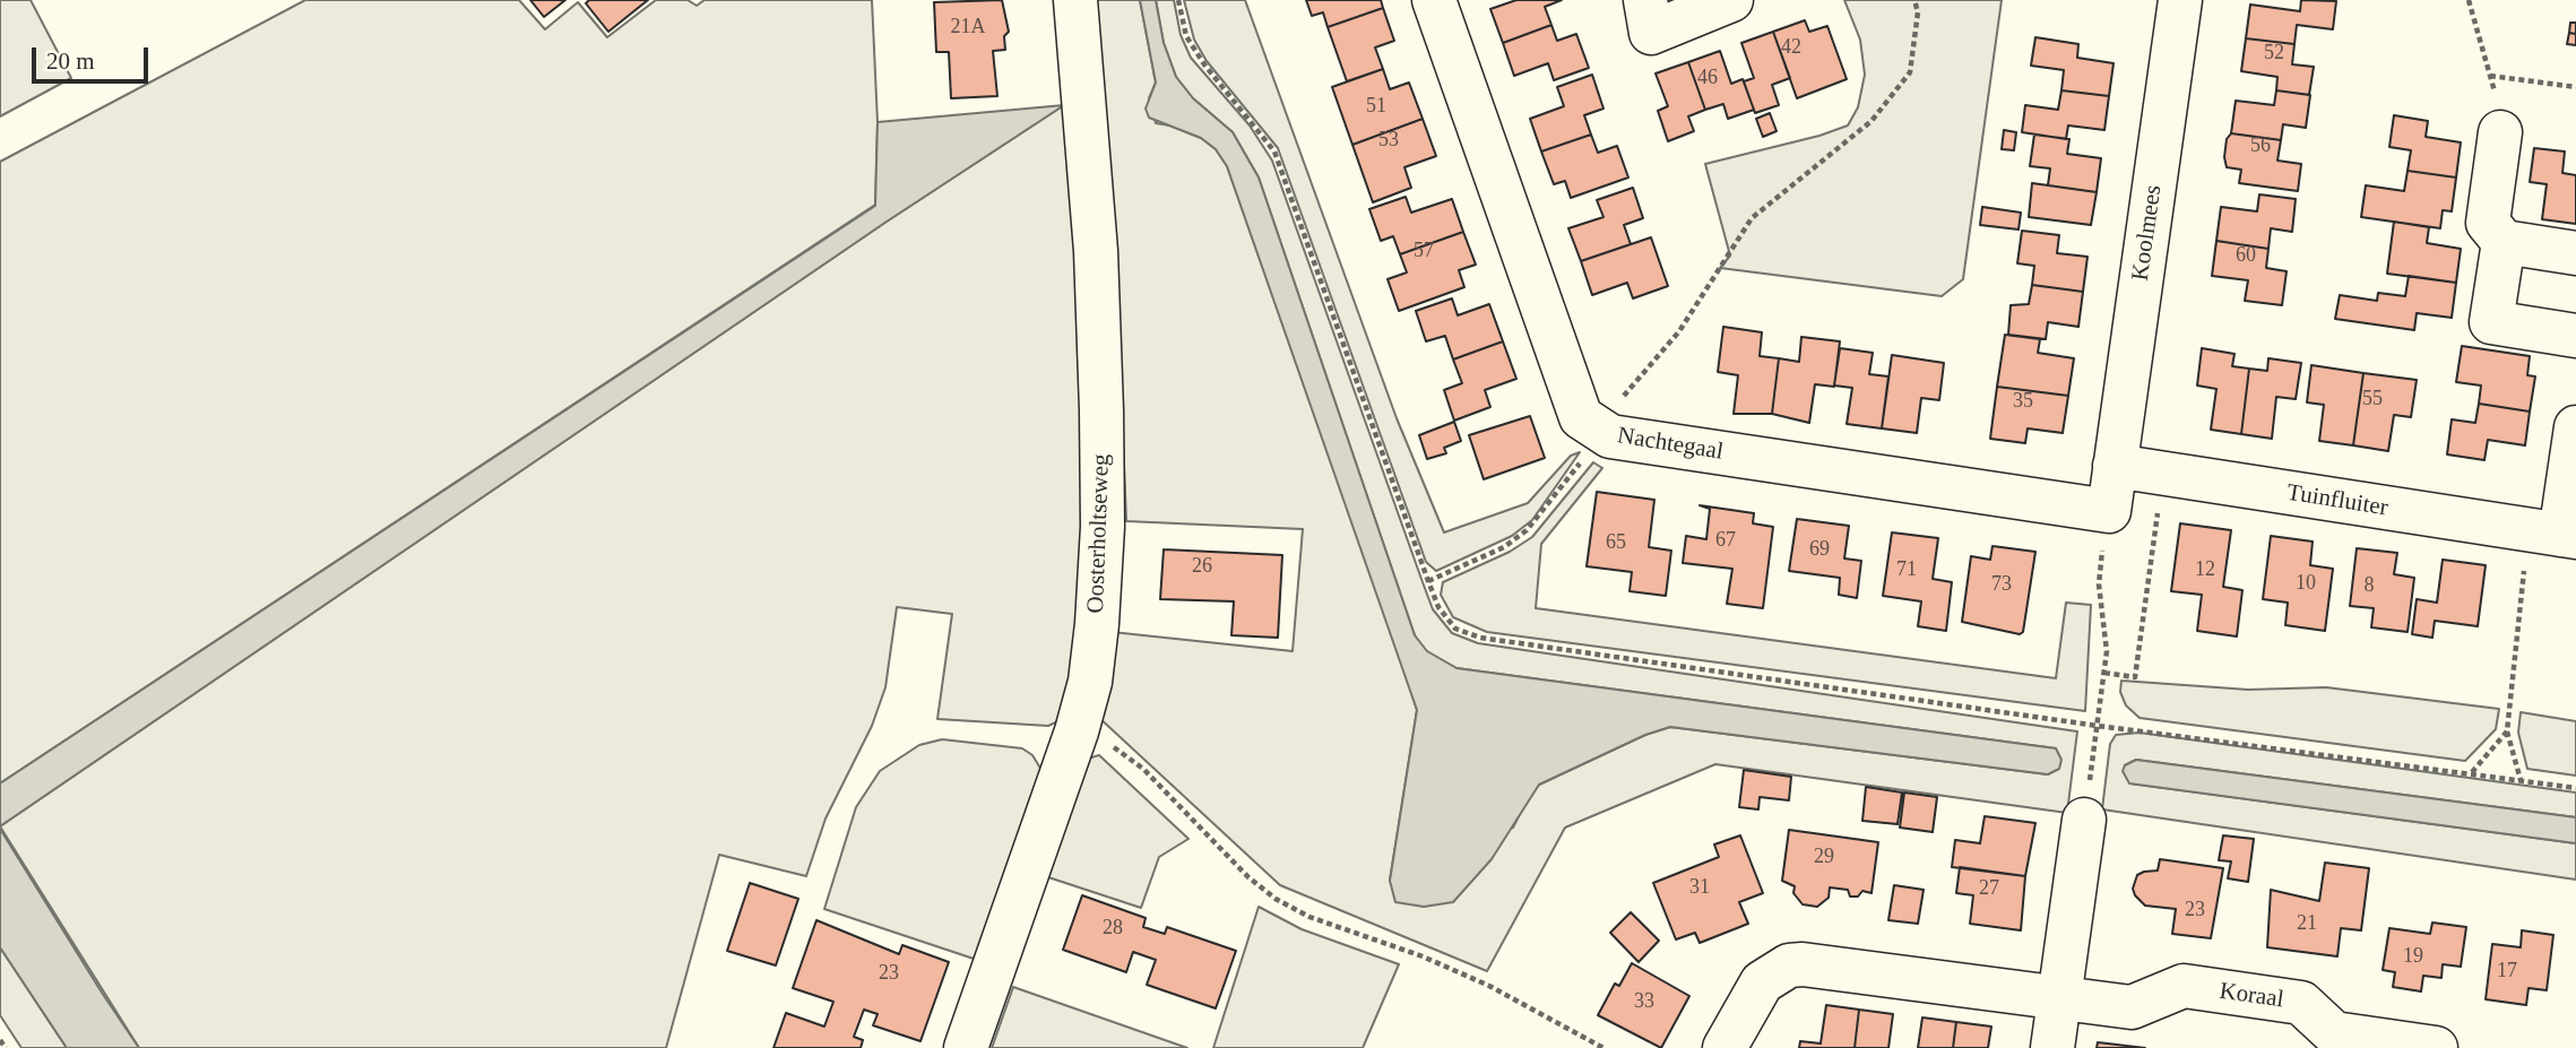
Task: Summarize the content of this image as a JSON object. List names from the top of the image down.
{
  "streets": {
    "street": [
      "Koolmees",
      "Nachtegaal",
      "Tuinfluiter",
      "Oosterholtseweg",
      "Koraal"
    ]
  },
  "crossings": [
    ["Koolmees", "Tuinfluiter"]
  ],
  "house_numbers": [
    "21A",
    "42",
    "52",
    "46",
    "51",
    "53",
    "56",
    "57",
    "60",
    "55",
    "35",
    "67",
    "65",
    "69",
    "26",
    "71",
    "12",
    "10",
    "73",
    "8",
    "29",
    "31",
    "27",
    "23",
    "21",
    "28",
    "19",
    "17",
    "23",
    "33"
  ],
  "scale_bar": "20 m"
}
